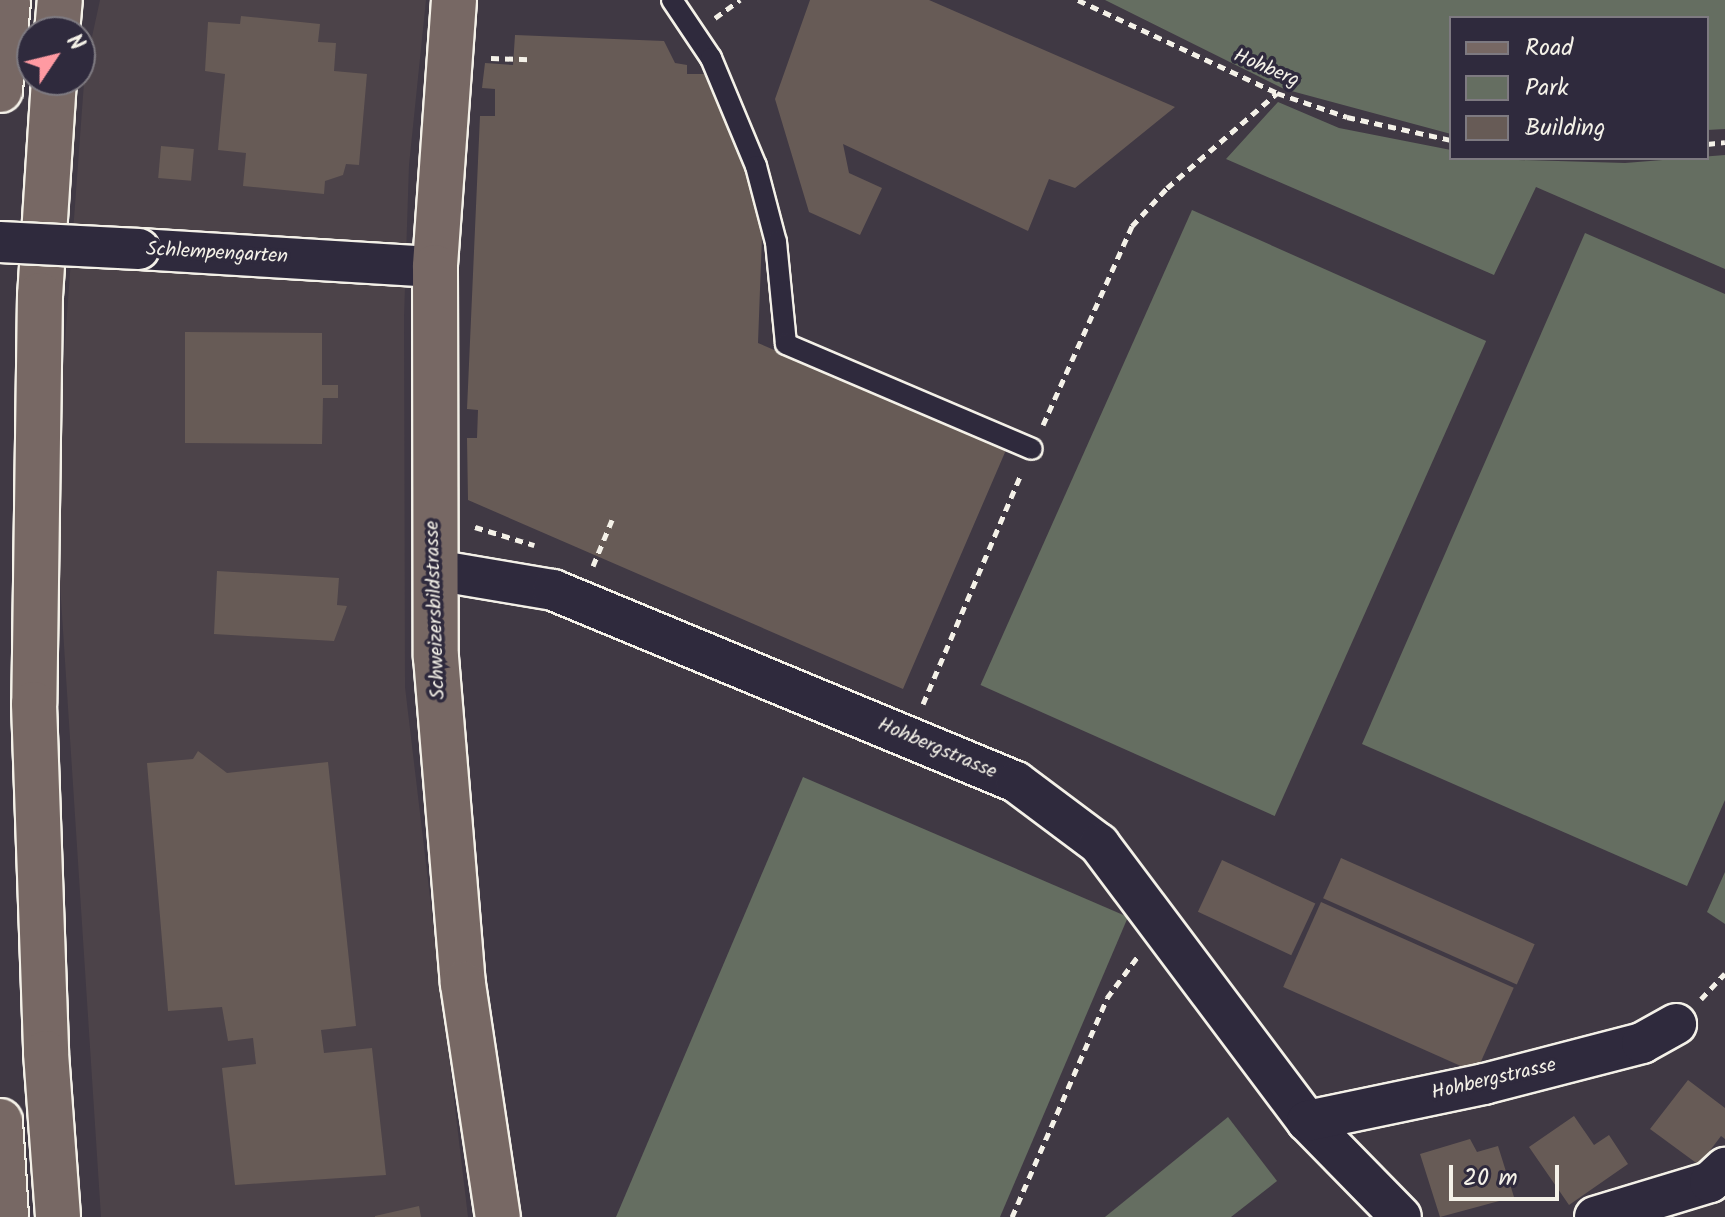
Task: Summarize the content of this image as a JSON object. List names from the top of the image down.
{
  "streets": {
    "main road": ["Schweizersbildstrasse"],
    "street": ["Schlempengarten", "Hohbergstrasse"],
    "path": ["Hohberg"]
  },
  "crossings": [
    ["Schlempengarten", "Schweizersbildstrasse"],
    ["Schweizersbildstrasse", "Hohbergstrasse"]
  ],
  "legend": ["Road", "Park", "Building"],
  "scale_bar": "20 m",
  "north": "top right"
}
